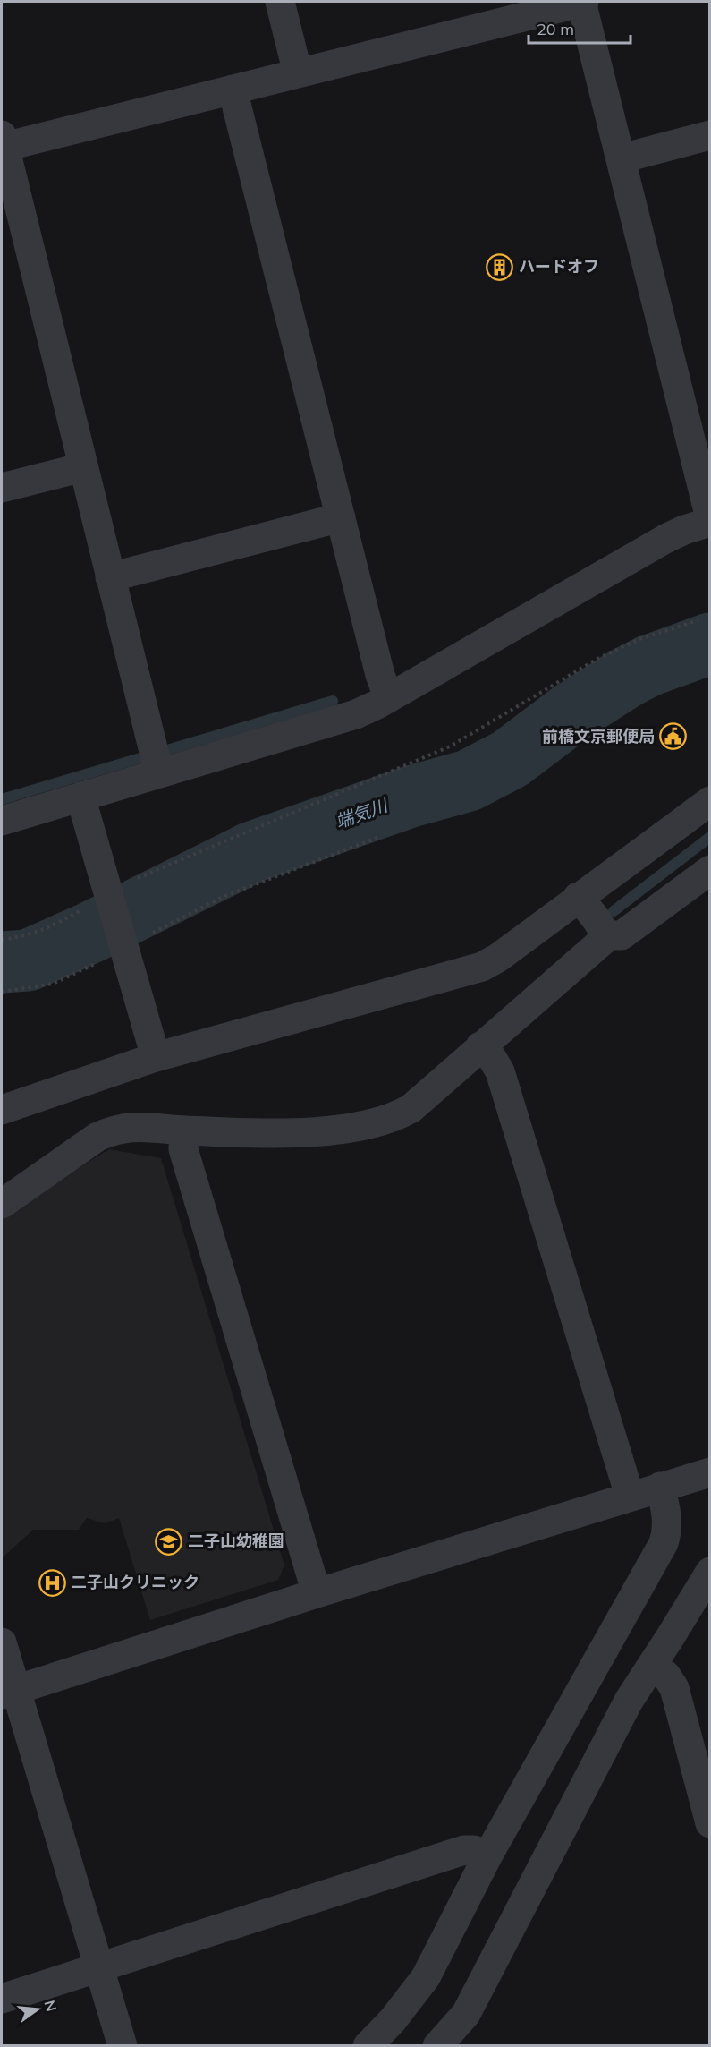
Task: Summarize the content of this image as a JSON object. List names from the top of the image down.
{
  "water": ["端気川"],
  "places": {
    "building": ["ハードオフ"],
    "public building": ["前橋文京郵便局"],
    "school or university": ["二子山幼稚園"],
    "hospital": ["二子山クリニック"]
  },
  "scale_bar": "20 m",
  "north": "right"
}
